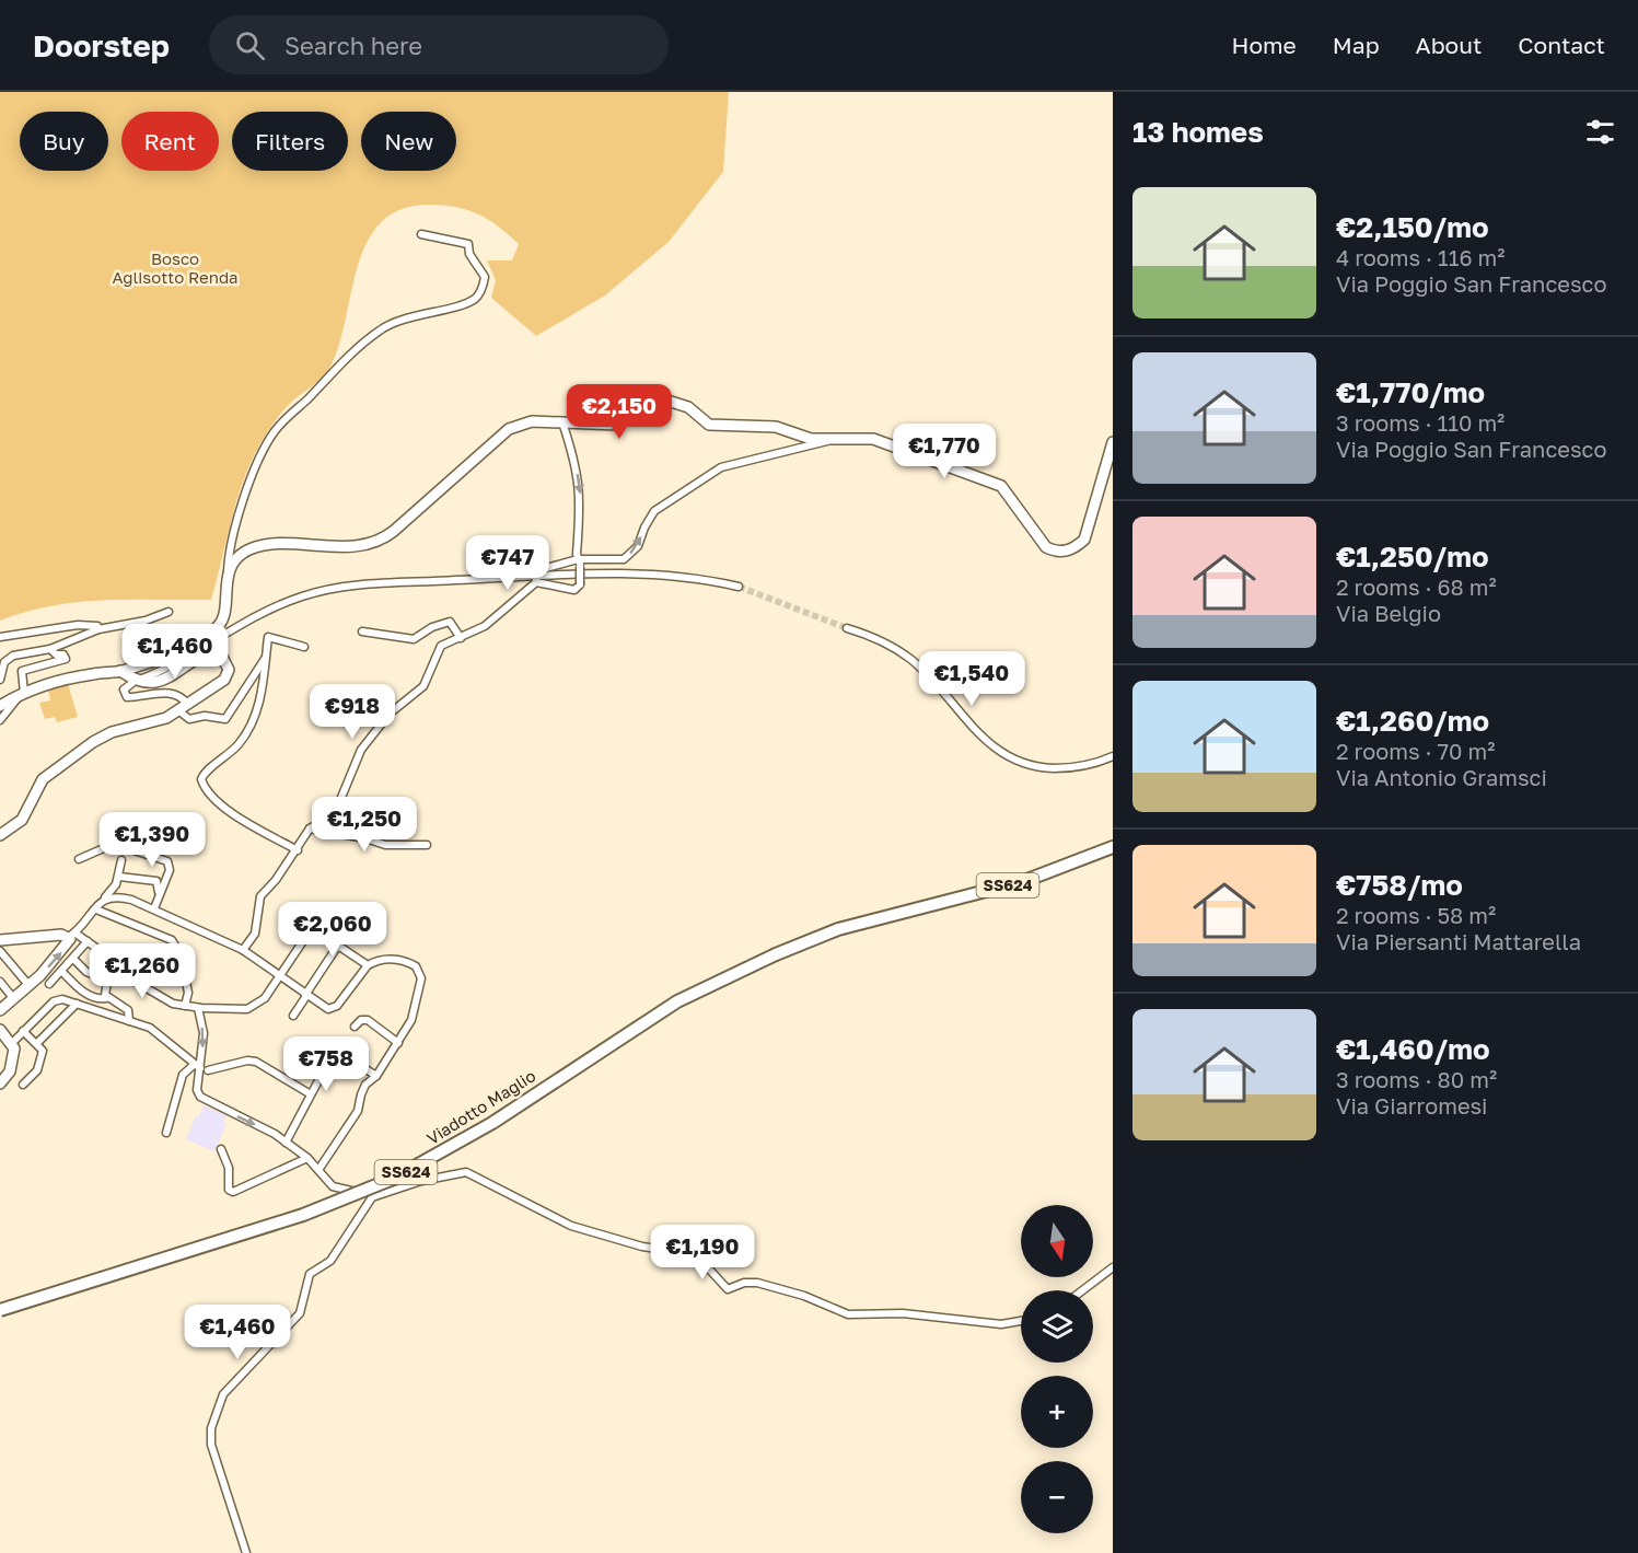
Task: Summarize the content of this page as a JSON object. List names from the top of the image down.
{
  "streets": {
    "main road": ["SS624", "Viadotto Maglio"]
  },
  "parks": ["Bosco Aglisotto Renda"],
  "north": "bottom",
  "page": {
    "header": "Doorstep",
    "search": "Search here",
    "nav": [
      "Home",
      "Map",
      "About",
      "Contact"
    ],
    "heading": "13 homes",
    "chip": [
      "Buy",
      "Rent",
      "Filters",
      "New"
    ],
    "list": [
      {
        "name": "€2,150/mo",
        "note": "4 rooms · 116 m² · Via Poggio San Francesco"
      },
      {
        "name": "€1,770/mo",
        "note": "3 rooms · 110 m² · Via Poggio San Francesco"
      },
      {
        "name": "€1,250/mo",
        "note": "2 rooms · 68 m² · Via Belgio"
      },
      {
        "name": "€1,260/mo",
        "note": "2 rooms · 70 m² · Via Antonio Gramsci"
      },
      {
        "name": "€758/mo",
        "note": "2 rooms · 58 m² · Via Piersanti Mattarella"
      },
      {
        "name": "€1,460/mo",
        "note": "3 rooms · 80 m² · Via Giarromesi"
      }
    ],
    "price": [
      "€2,150",
      "€1,770",
      "€747",
      "€1,460",
      "€1,540",
      "€918",
      "€1,250",
      "€1,390",
      "€2,060",
      "€1,260",
      "€758",
      "€1,190",
      "€1,460"
    ],
    "map_buttons": ["+", "−"]
  }
}
